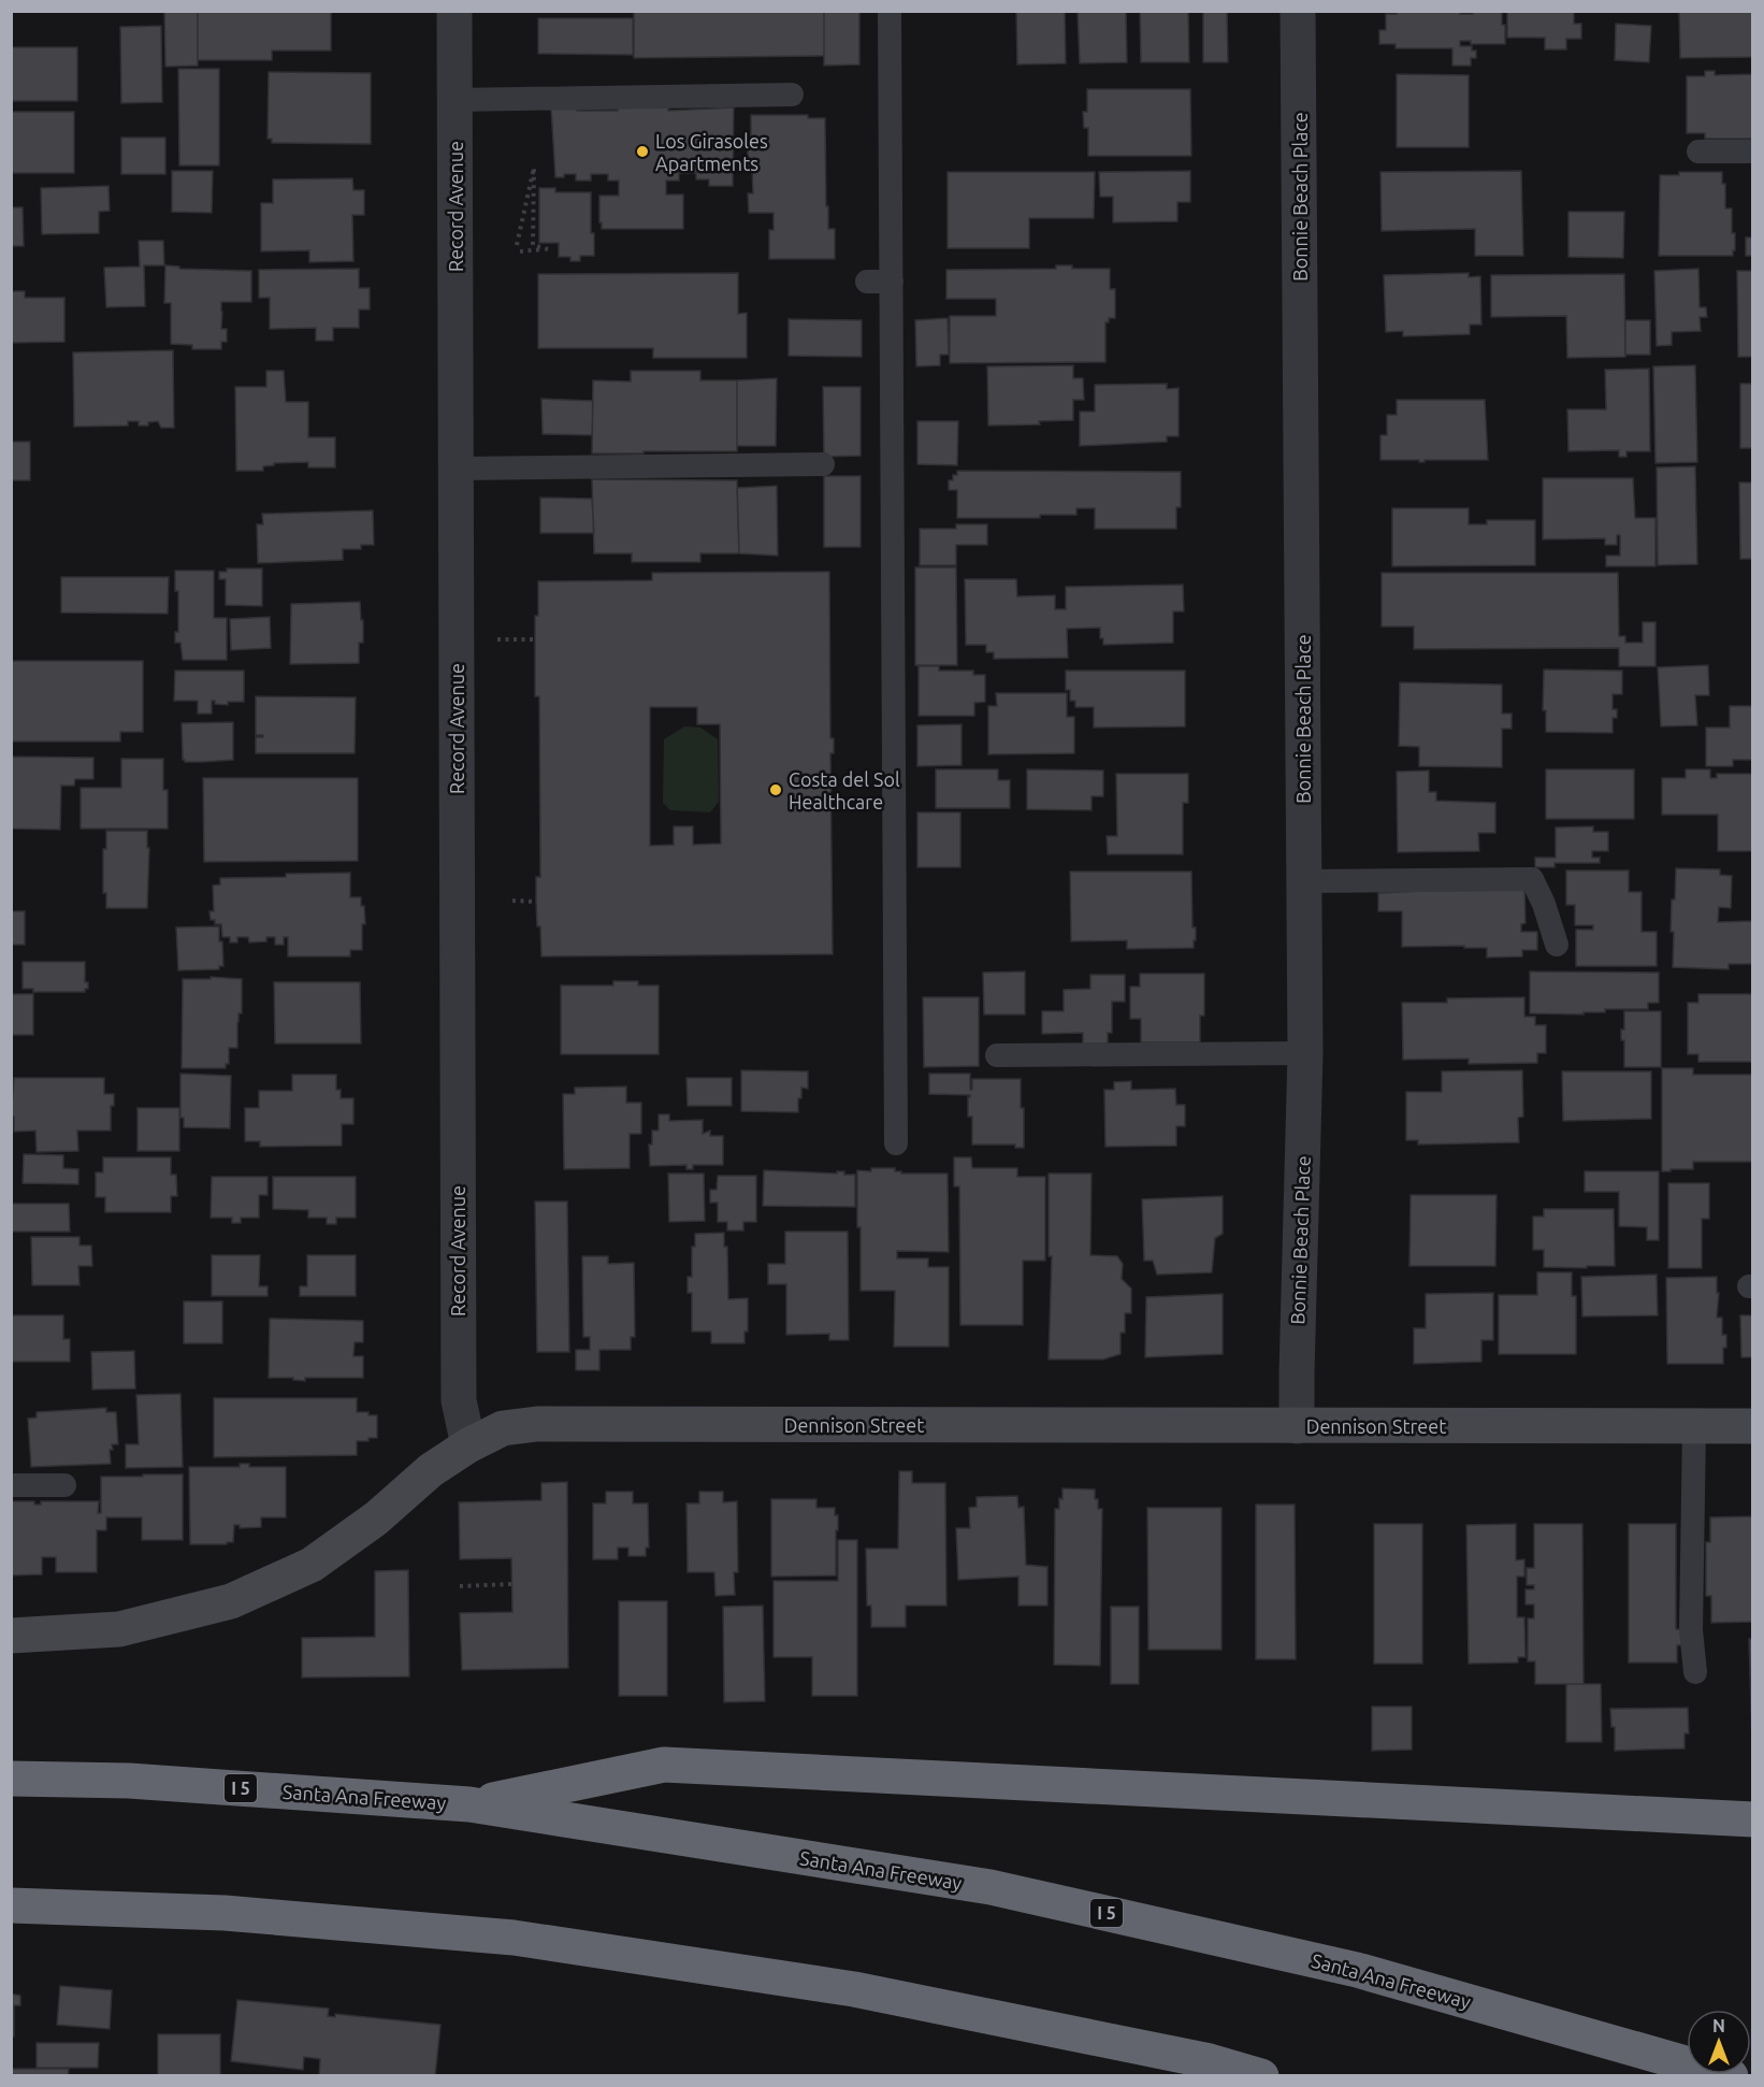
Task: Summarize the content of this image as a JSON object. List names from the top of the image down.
{
  "streets": {
    "highway": ["I 5", "Santa Ana Freeway"],
    "street": ["Bonnie Beach Place", "Record Avenue", "Dennison Street"]
  },
  "crossings": [
    ["Bonnie Beach Place", "Dennison Street"],
    ["Record Avenue", "Dennison Street"]
  ],
  "places": ["Los Girasoles Apartments", "Costa del Sol Healthcare"],
  "north": "top"
}
